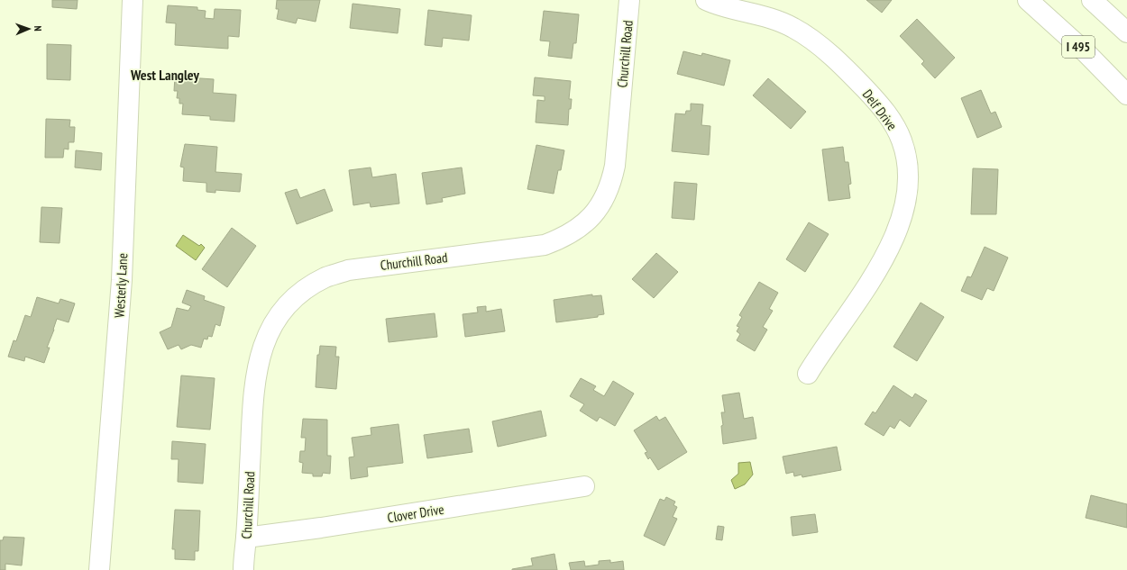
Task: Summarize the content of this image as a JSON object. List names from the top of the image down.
{
  "streets": {
    "main road": [
      "I 495",
      "Churchill Road",
      "Delf Drive",
      "Westerly Lane",
      "Clover Drive"
    ]
  },
  "crossings": [
    ["Churchill Road", "Clover Drive"]
  ],
  "districts": ["West Langley"],
  "north": "right"
}
